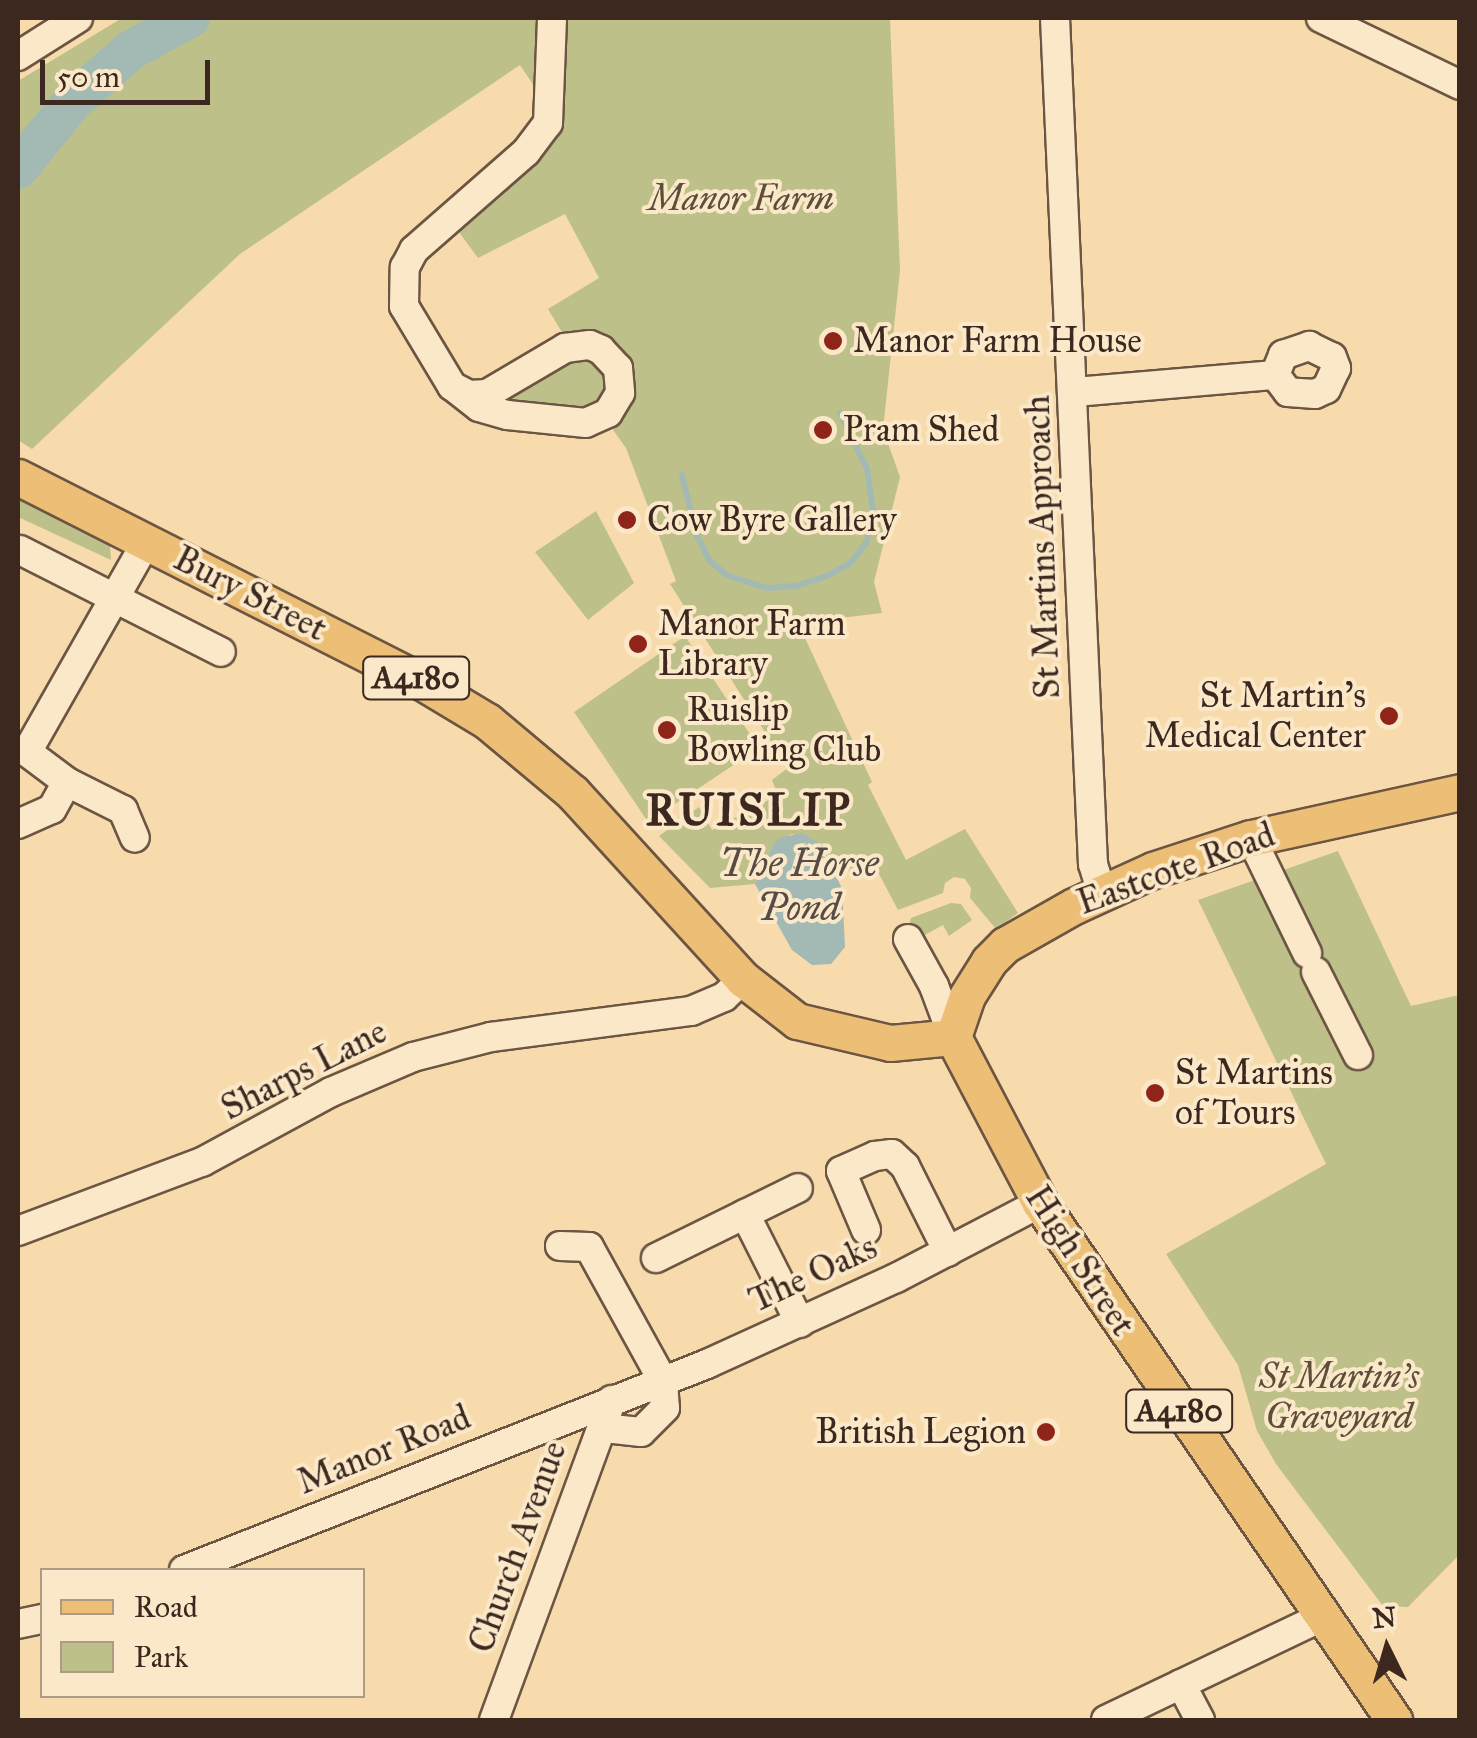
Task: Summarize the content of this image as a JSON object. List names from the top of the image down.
{
  "streets": {
    "main road": [
      "Bury Street",
      "A4180",
      "Eastcote Road",
      "High Street"
    ],
    "street": [
      "St Martins Approach",
      "Sharps Lane",
      "The Oaks",
      "Manor Road",
      "Church Avenue"
    ]
  },
  "crossings": [
    ["St Martins Approach", "Eastcote Road"],
    ["Bury Street", "Eastcote Road"],
    ["Bury Street", "Sharps Lane"],
    ["Bury Street", "High Street"],
    ["Eastcote Road", "High Street"],
    ["High Street", "The Oaks"],
    ["The Oaks", "Manor Road"],
    ["The Oaks", "Church Avenue"],
    ["Manor Road", "Church Avenue"]
  ],
  "districts": ["RUISLIP"],
  "water": ["The Horse Pond"],
  "parks": ["Manor Farm", "St Martin's Graveyard"],
  "places": [
    "Manor Farm House",
    "Pram Shed",
    "Cow Byre Gallery",
    "Manor Farm Library",
    "St Martin's Medical Center",
    "Ruislip Bowling Club",
    "St Martins of Tours",
    "British Legion"
  ],
  "legend": ["Road", "Park"],
  "scale_bar": "50 m",
  "north": "top"
}
